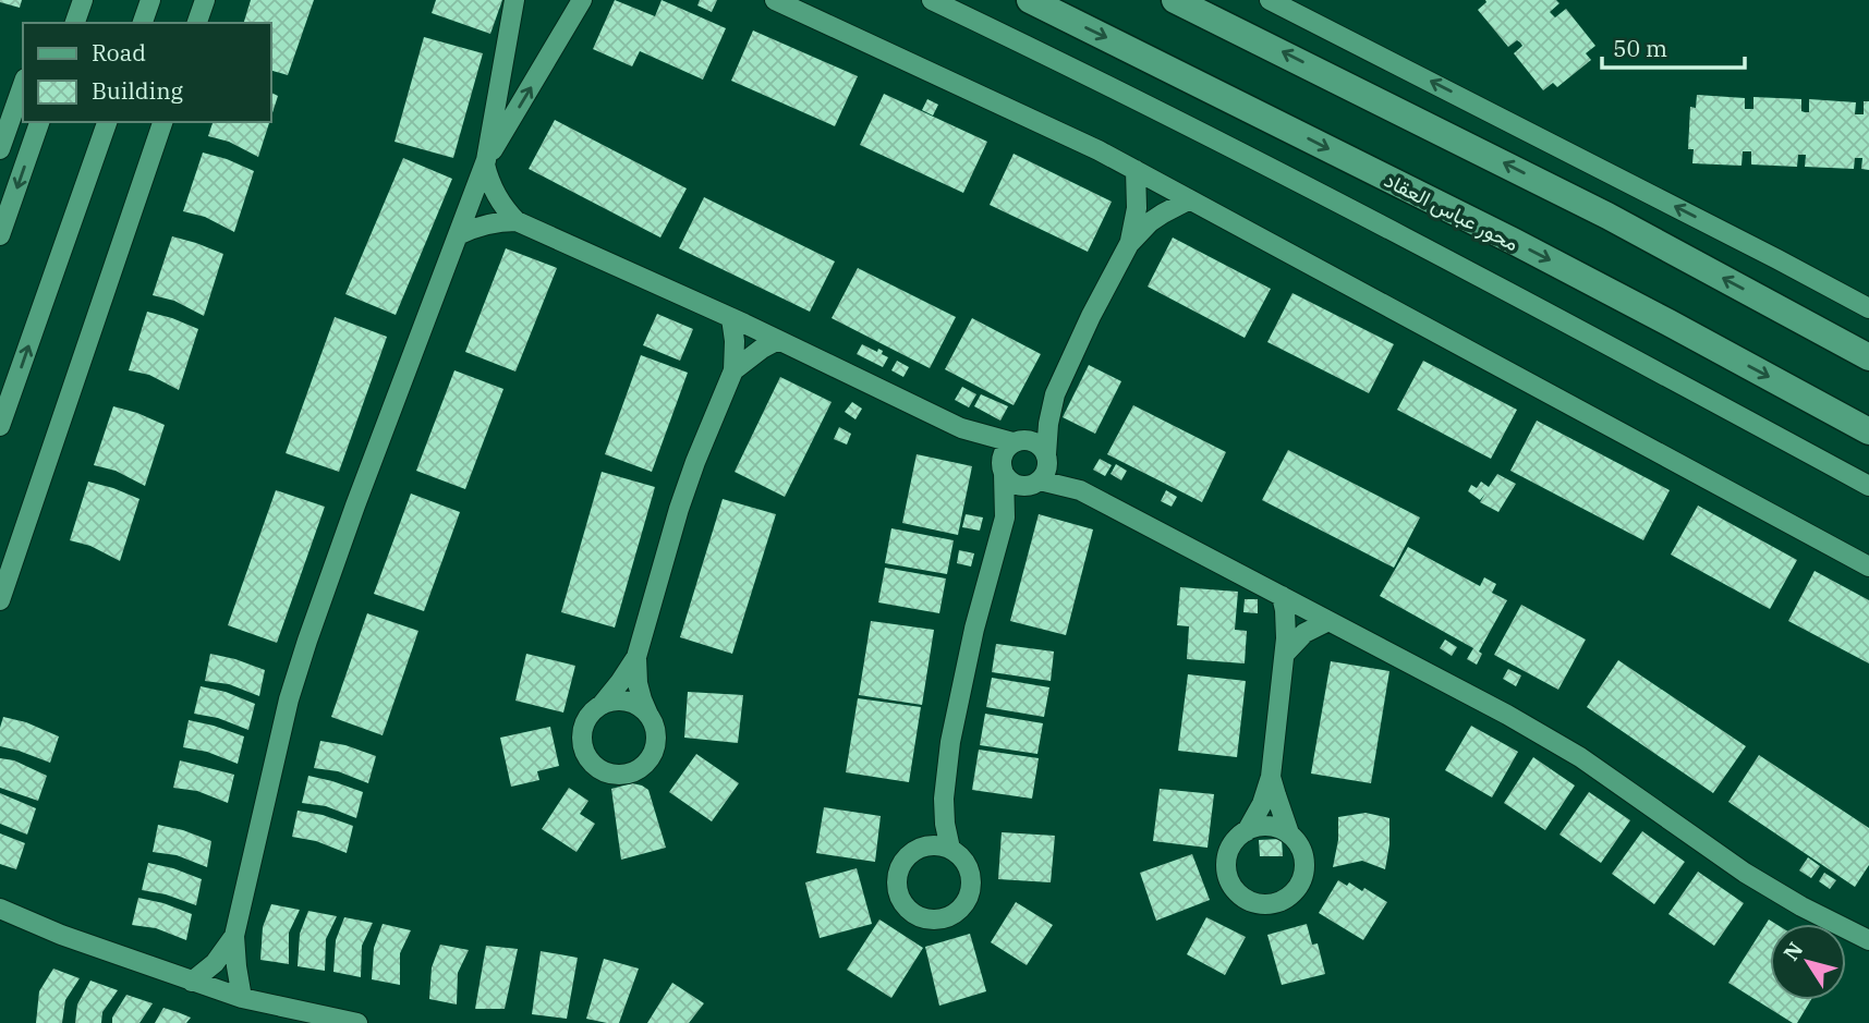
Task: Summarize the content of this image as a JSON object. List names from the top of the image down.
{
  "streets": {
    "main road": ["محور عباس العقاد"]
  },
  "legend": ["Road", "Building"],
  "scale_bar": "50 m",
  "north": "top left"
}
